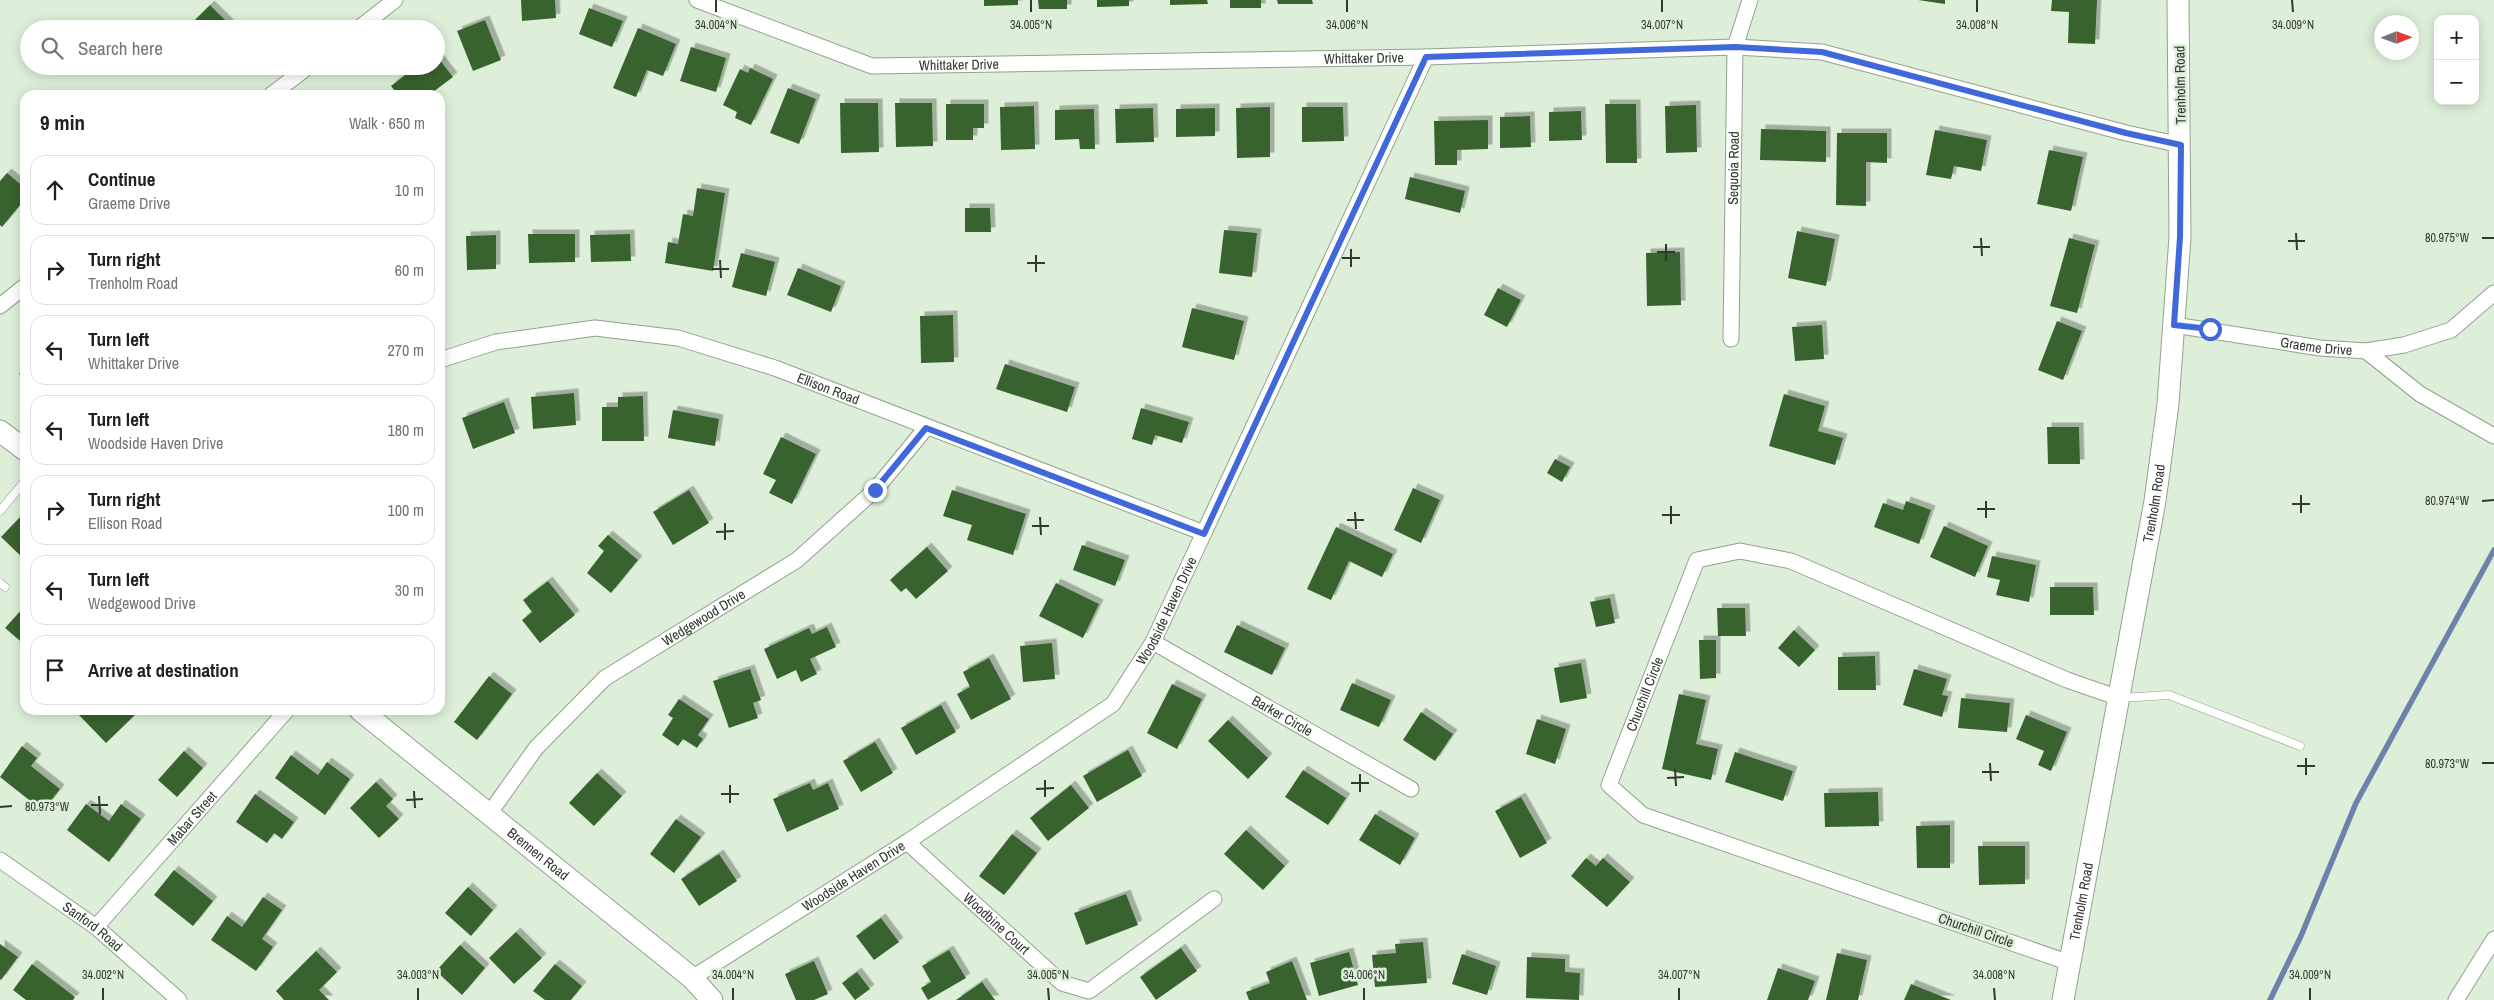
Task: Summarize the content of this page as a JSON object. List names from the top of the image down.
{
  "streets": {
    "main road": ["Trenholm Road", "Brennen Road"],
    "street": [
      "Whittaker Drive",
      "Sequoia Road",
      "Graeme Drive",
      "Ellison Road",
      "Woodside Haven Drive",
      "Wedgewood Drive",
      "Churchill Circle",
      "Barker Circle",
      "Mabar Street",
      "Woodbine Court",
      "Sanford Road"
    ]
  },
  "crossings": [
    ["Whittaker Drive", "Trenholm Road"],
    ["Whittaker Drive", "Sequoia Road"],
    ["Whittaker Drive", "Woodside Haven Drive"],
    ["Trenholm Road", "Graeme Drive"],
    ["Trenholm Road", "Churchill Circle"],
    ["Ellison Road", "Woodside Haven Drive"],
    ["Ellison Road", "Wedgewood Drive"],
    ["Woodside Haven Drive", "Barker Circle"],
    ["Woodside Haven Drive", "Brennen Road"],
    ["Woodside Haven Drive", "Woodbine Court"],
    ["Wedgewood Drive", "Brennen Road"],
    ["Mabar Street", "Sanford Road"]
  ],
  "north": "right",
  "page": {
    "map_buttons": ["+", "−"],
    "search": "Search here",
    "heading": ["9 min", "Walk · 650 m"],
    "list": [
      ["Continue", "Graeme Drive", "10 m"],
      ["Turn right", "Trenholm Road", "60 m"],
      ["Turn left", "Whittaker Drive", "270 m"],
      ["Turn left", "Woodside Haven Drive", "180 m"],
      ["Turn right", "Ellison Road", "100 m"],
      ["Turn left", "Wedgewood Drive", "30 m"],
      "Arrive at destination"
    ]
  },
  "coordinates": [
    "34.004°N",
    "34.005°N",
    "34.006°N",
    "34.007°N",
    "34.008°N",
    "34.009°N",
    "80.975°W",
    "80.974°W",
    "80.973°W",
    "34.002°N",
    "34.003°N"
  ]
}
